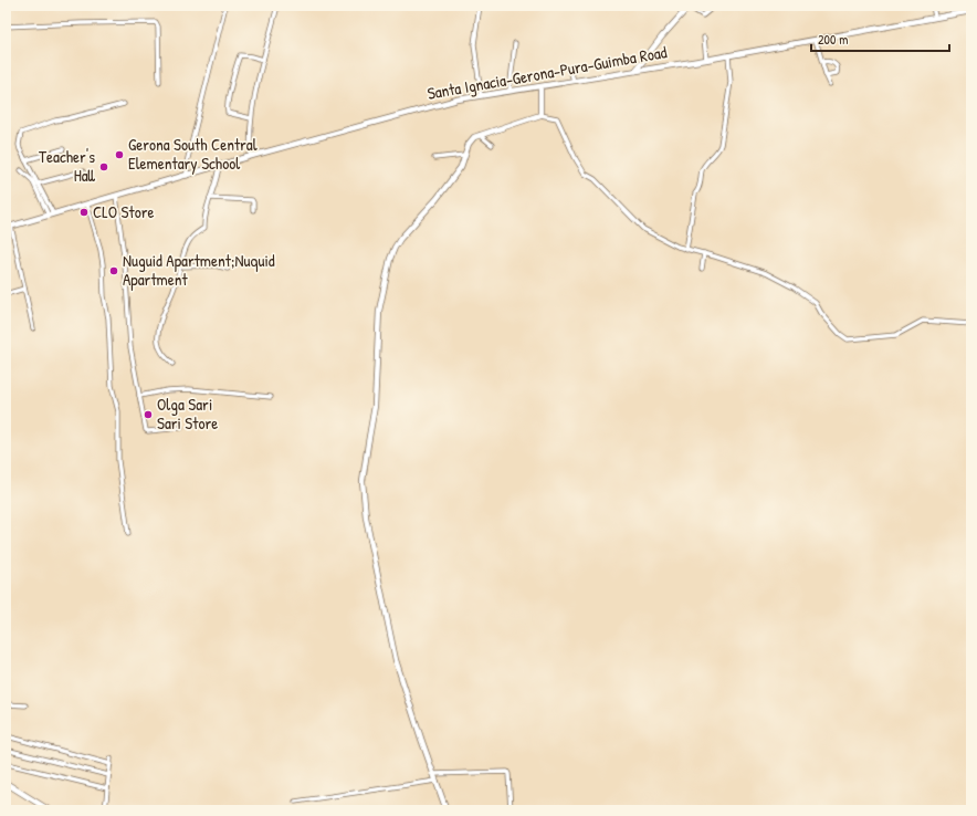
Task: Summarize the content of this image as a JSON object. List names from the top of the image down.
{
  "streets": {
    "main road": ["Santa Ignacia-Gerona-Pura-Guimba Road"]
  },
  "places": [
    "Gerona South Central Elementary School",
    "Teacher's Hall",
    "CLO Store",
    "Nuguid Apartment;Nuquid Apartment",
    "Olga Sari Sari Store"
  ],
  "scale_bar": "200 m"
}
